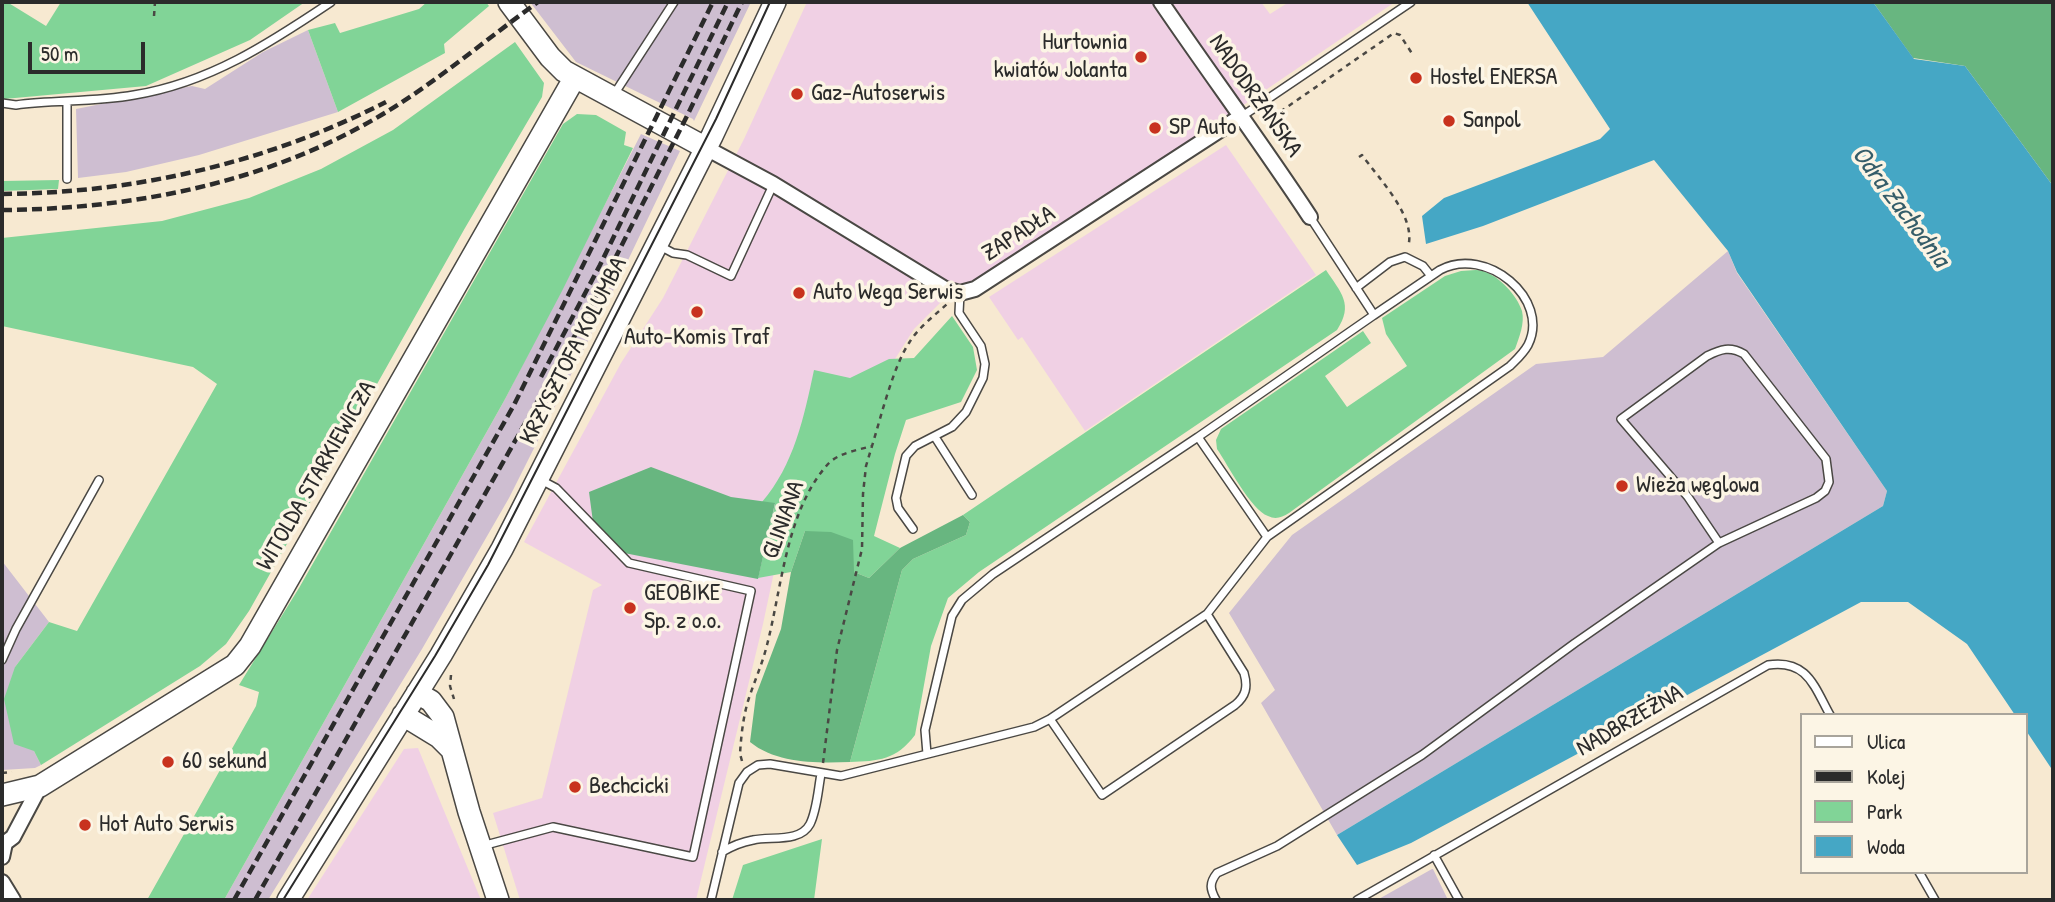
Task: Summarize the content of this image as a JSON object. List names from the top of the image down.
{
  "streets": {
    "street": [
      "NADODRZAŃSKA",
      "ZAPADŁA",
      "KRZYSZTOFA KOLUMBA",
      "WITOLDA STARKIEWICZA"
    ],
    "lane": ["NADBRZEŻNA"],
    "path": ["GLINIANA"]
  },
  "crossings": [
    ["NADODRZAŃSKA", "ZAPADŁA"]
  ],
  "water": ["Odra Zachodnia"],
  "places": [
    "Hurtownia kwiatów Jolanta",
    "Hostel ENERSA",
    "Gaz-Autoserwis",
    "Sanpol",
    "SP Auto",
    "Auto Wega Serwis",
    "Auto-Komis Traf",
    "Wieża węglowa",
    "GEOBIKE Sp. z o.o.",
    "60 sekund",
    "Bechcicki",
    "Hot Auto Serwis"
  ],
  "legend": [
    "Ulica",
    "Kolej",
    "Park",
    "Woda"
  ],
  "scale_bar": "50 m"
}
